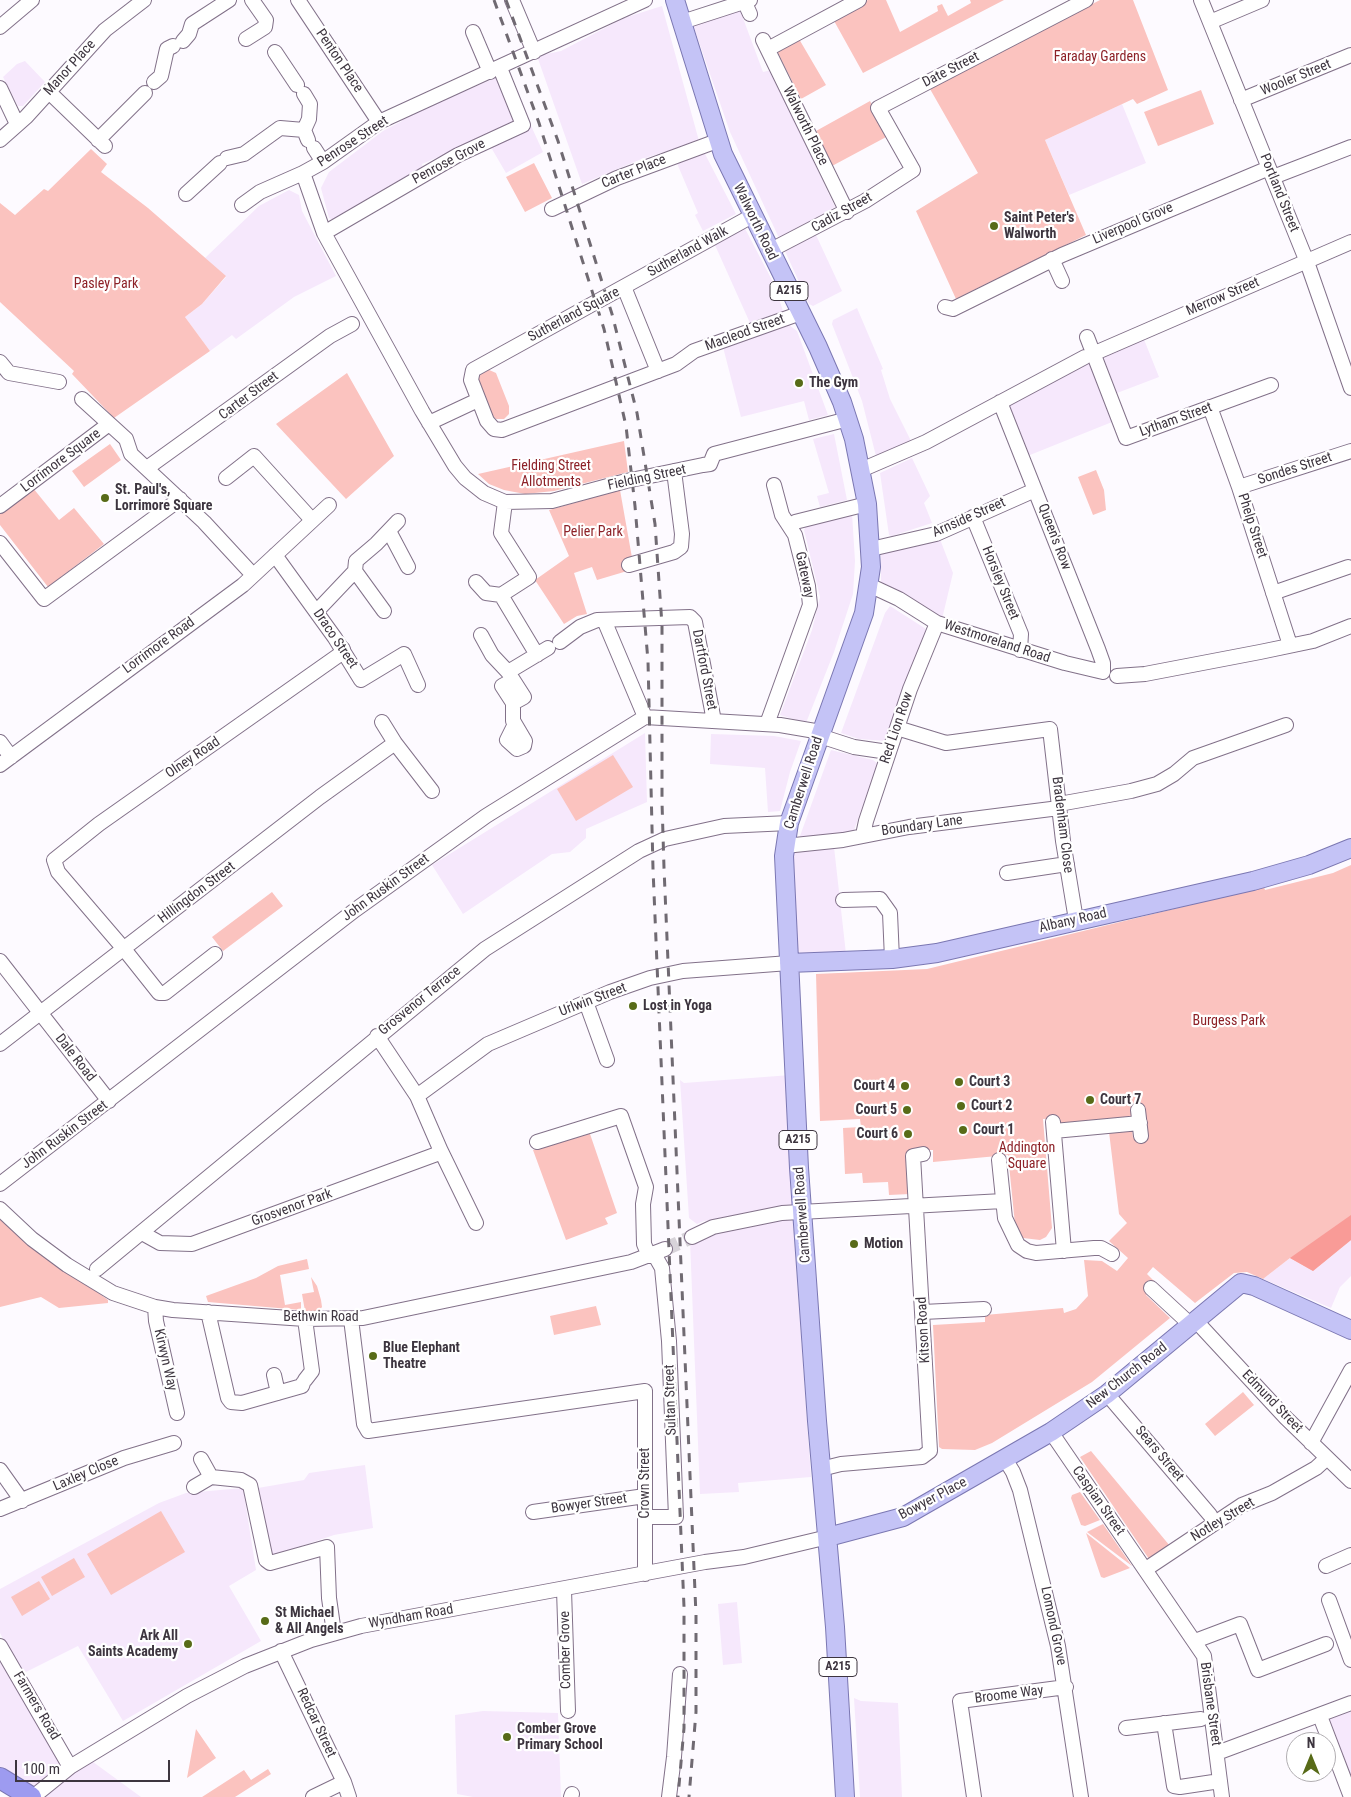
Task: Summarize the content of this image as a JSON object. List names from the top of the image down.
{
  "streets": {
    "main road": [
      "Walworth Road",
      "A215",
      "Camberwell Road",
      "Albany Road",
      "New Church Road",
      "Bowyer Place"
    ],
    "street": [
      "Penton Place",
      "Manor Place",
      "Date Street",
      "Wooler Street",
      "Walworth Place",
      "Penrose Street",
      "Penrose Grove",
      "Carter Place",
      "Portland Street",
      "Cadiz Street",
      "Liverpool Grove",
      "Sutherland Walk",
      "Merrow Street",
      "Sutherland Square",
      "Macleod Street",
      "Carter Street",
      "Lytham Street",
      "Lorrimore Square",
      "Sondes Street",
      "Fielding Street",
      "Arnside Street",
      "Phelp Street",
      "Queen's Row",
      "Gateway",
      "Horsley Street",
      "Draco Street",
      "Westmoreland Road",
      "Lorrimore Road",
      "Dartford Street",
      "Red Lion Row",
      "Olney Road",
      "Bradenham Close",
      "Boundary Lane",
      "John Ruskin Street",
      "Hillingdon Street",
      "Urlwin Street",
      "Grosvenor Terrace",
      "Dale Road",
      "Grosvenor Park",
      "Bethwin Road",
      "Kitson Road",
      "Kirwyn Way",
      "Sultan Street",
      "Edmund Street",
      "Sears Street",
      "Laxley Close",
      "Crown Street",
      "Caspian Street",
      "Bowyer Street",
      "Notley Street",
      "Wyndham Road",
      "Lomond Grove",
      "Comber Grove",
      "Broome Way",
      "Brisbane Street",
      "Farmers Road",
      "Redcar Street"
    ]
  },
  "crossings": [
    ["Penton Place", "Penrose Street"],
    ["Date Street", "Cadiz Street"],
    ["Wooler Street", "Portland Street"],
    ["Walworth Place", "Cadiz Street"],
    ["Penrose Street", "Penrose Grove"],
    ["Penrose Street", "Fielding Street"],
    ["Carter Place", "Walworth Road"],
    ["Portland Street", "Liverpool Grove"],
    ["Portland Street", "Merrow Street"],
    ["Cadiz Street", "Walworth Road"],
    ["Walworth Road", "Sutherland Walk"],
    ["Walworth Road", "Merrow Street"],
    ["Walworth Road", "Macleod Street"],
    ["Walworth Road", "Fielding Street"],
    ["Walworth Road", "Arnside Street"],
    ["Walworth Road", "Westmoreland Road"],
    ["Walworth Road", "Camberwell Road"],
    ["Sutherland Walk", "Sutherland Square"],
    ["Merrow Street", "Lytham Street"],
    ["Merrow Street", "Queen's Row"],
    ["Sutherland Square", "Macleod Street"],
    ["Carter Street", "Lorrimore Square"],
    ["Lytham Street", "Phelp Street"],
    ["Lorrimore Square", "Lorrimore Road"],
    ["Sondes Street", "Phelp Street"],
    ["Arnside Street", "Queen's Row"],
    ["Arnside Street", "Horsley Street"],
    ["Queen's Row", "Westmoreland Road"],
    ["Horsley Street", "Westmoreland Road"],
    ["Draco Street", "Lorrimore Road"],
    ["Draco Street", "Olney Road"],
    ["Westmoreland Road", "Red Lion Row"],
    ["Westmoreland Road", "Camberwell Road"],
    ["Red Lion Row", "Bradenham Close"],
    ["Red Lion Row", "Boundary Lane"],
    ["Olney Road", "Hillingdon Street"],
    ["Camberwell Road", "Boundary Lane"],
    ["Camberwell Road", "Albany Road"],
    ["Camberwell Road", "Urlwin Street"],
    ["Camberwell Road", "Grosvenor Terrace"],
    ["Camberwell Road", "Kitson Road"],
    ["Camberwell Road", "Bowyer Place"],
    ["Camberwell Road", "Wyndham Road"],
    ["Bradenham Close", "Boundary Lane"],
    ["Bradenham Close", "Albany Road"],
    ["John Ruskin Street", "Dale Road"],
    ["Hillingdon Street", "Dale Road"],
    ["Albany Road", "Urlwin Street"],
    ["Grosvenor Terrace", "Grosvenor Park"],
    ["Bethwin Road", "Kirwyn Way"],
    ["Bethwin Road", "Sultan Street"],
    ["New Church Road", "Edmund Street"],
    ["New Church Road", "Sears Street"],
    ["New Church Road", "Bowyer Place"],
    ["New Church Road", "Caspian Street"],
    ["New Church Road", "Lomond Grove"],
    ["Sultan Street", "Crown Street"],
    ["Edmund Street", "Notley Street"],
    ["Crown Street", "Bowyer Street"],
    ["Crown Street", "Wyndham Road"],
    ["Bowyer Place", "Wyndham Road"],
    ["Bowyer Place", "Lomond Grove"],
    ["Caspian Street", "Notley Street"],
    ["Caspian Street", "Brisbane Street"],
    ["Notley Street", "Brisbane Street"],
    ["Wyndham Road", "Comber Grove"],
    ["Wyndham Road", "Farmers Road"],
    ["Wyndham Road", "Redcar Street"],
    ["Lomond Grove", "Broome Way"]
  ],
  "parks": [
    "Faraday Gardens",
    "Pasley Park",
    "Fielding Street Allotments",
    "Pelier Park",
    "Burgess Park",
    "Addington Square"
  ],
  "places": [
    "Saint Peter's Walworth",
    "The Gym",
    "St. Paul's, Lorrimore Square",
    "Lost in Yoga",
    "Court 3",
    "Court 4",
    "Court 7",
    "Court 2",
    "Court 5",
    "Court 1",
    "Court 6",
    "Motion",
    "Blue Elephant Theatre",
    "St Michael & All Angels",
    "Ark All Saints Academy",
    "Comber Grove Primary School"
  ],
  "scale_bar": "100 m",
  "north": "top"
}
